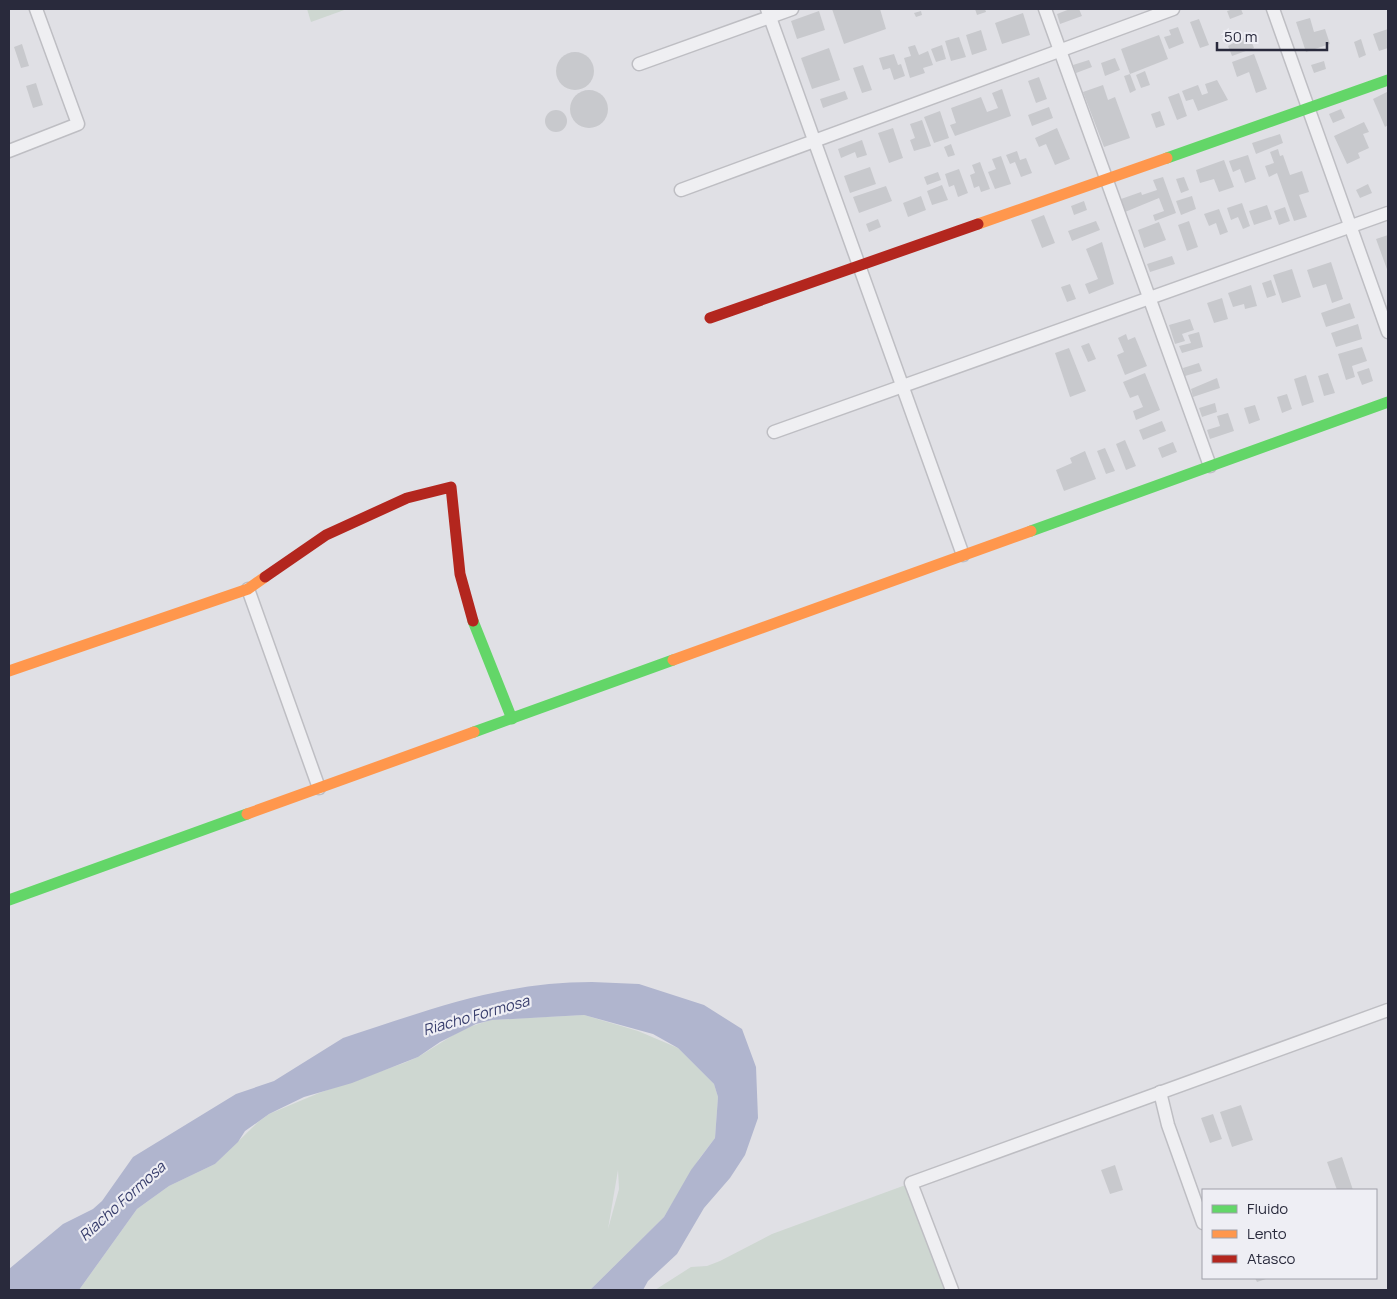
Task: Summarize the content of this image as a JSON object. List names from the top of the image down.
{
  "water": ["Riacho Formosa"],
  "legend": ["Fluido", "Lento", "Atasco"],
  "scale_bar": "50 m"
}
